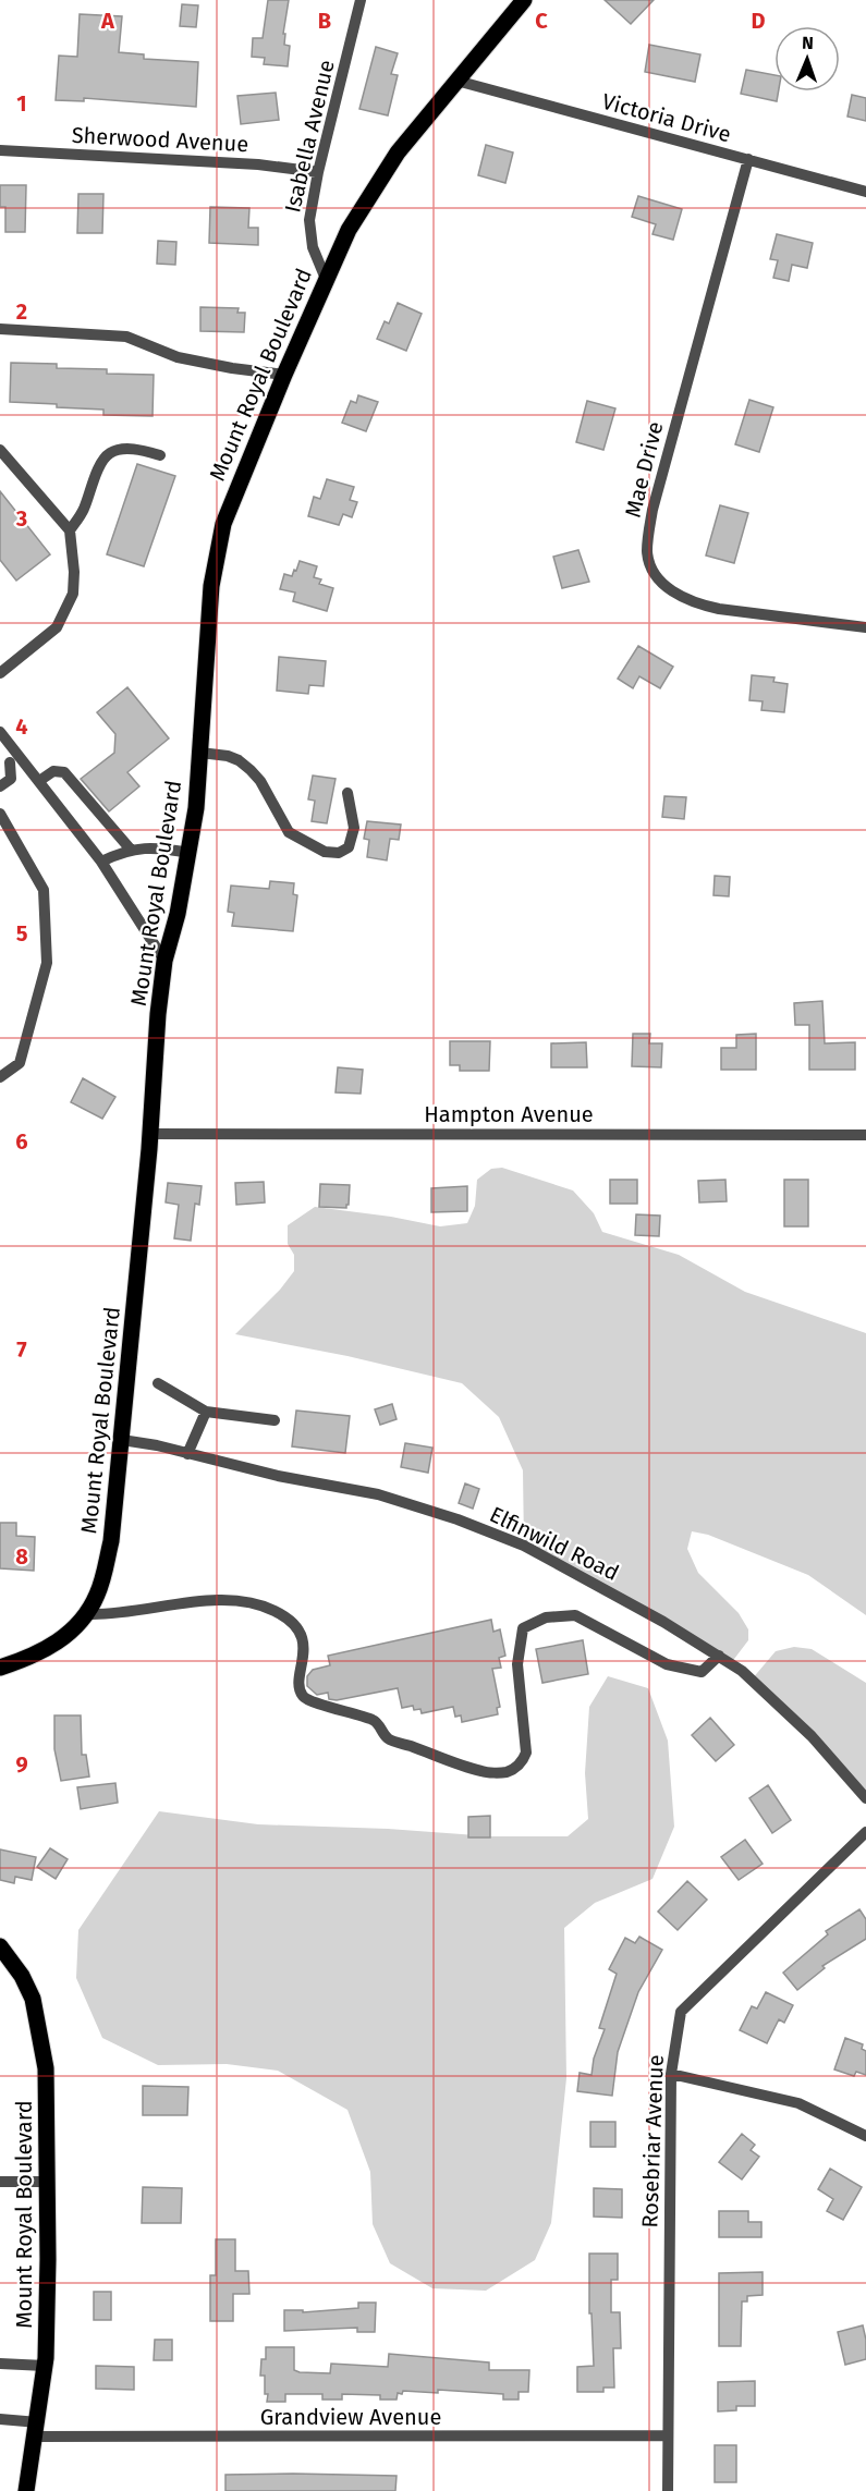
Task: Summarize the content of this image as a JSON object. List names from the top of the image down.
{
  "streets": {
    "main road": ["Mount Royal Boulevard"],
    "street": [
      "Victoria Drive",
      "Isabella Avenue",
      "Sherwood Avenue",
      "Mae Drive",
      "Hampton Avenue",
      "Elfinwild Road",
      "Rosebriar Avenue",
      "Grandview Avenue"
    ]
  },
  "crossings": [
    ["Victoria Drive", "Mount Royal Boulevard"],
    ["Victoria Drive", "Mae Drive"],
    ["Isabella Avenue", "Sherwood Avenue"],
    ["Isabella Avenue", "Mount Royal Boulevard"],
    ["Mount Royal Boulevard", "Hampton Avenue"],
    ["Mount Royal Boulevard", "Elfinwild Road"],
    ["Mount Royal Boulevard", "Grandview Avenue"],
    ["Rosebriar Avenue", "Grandview Avenue"]
  ],
  "north": "top",
  "grid": {
    "columns": [
      "A",
      "B",
      "C",
      "D"
    ],
    "rows": [
      "1",
      "2",
      "3",
      "4",
      "5",
      "6",
      "7",
      "8",
      "9"
    ]
  }
}
